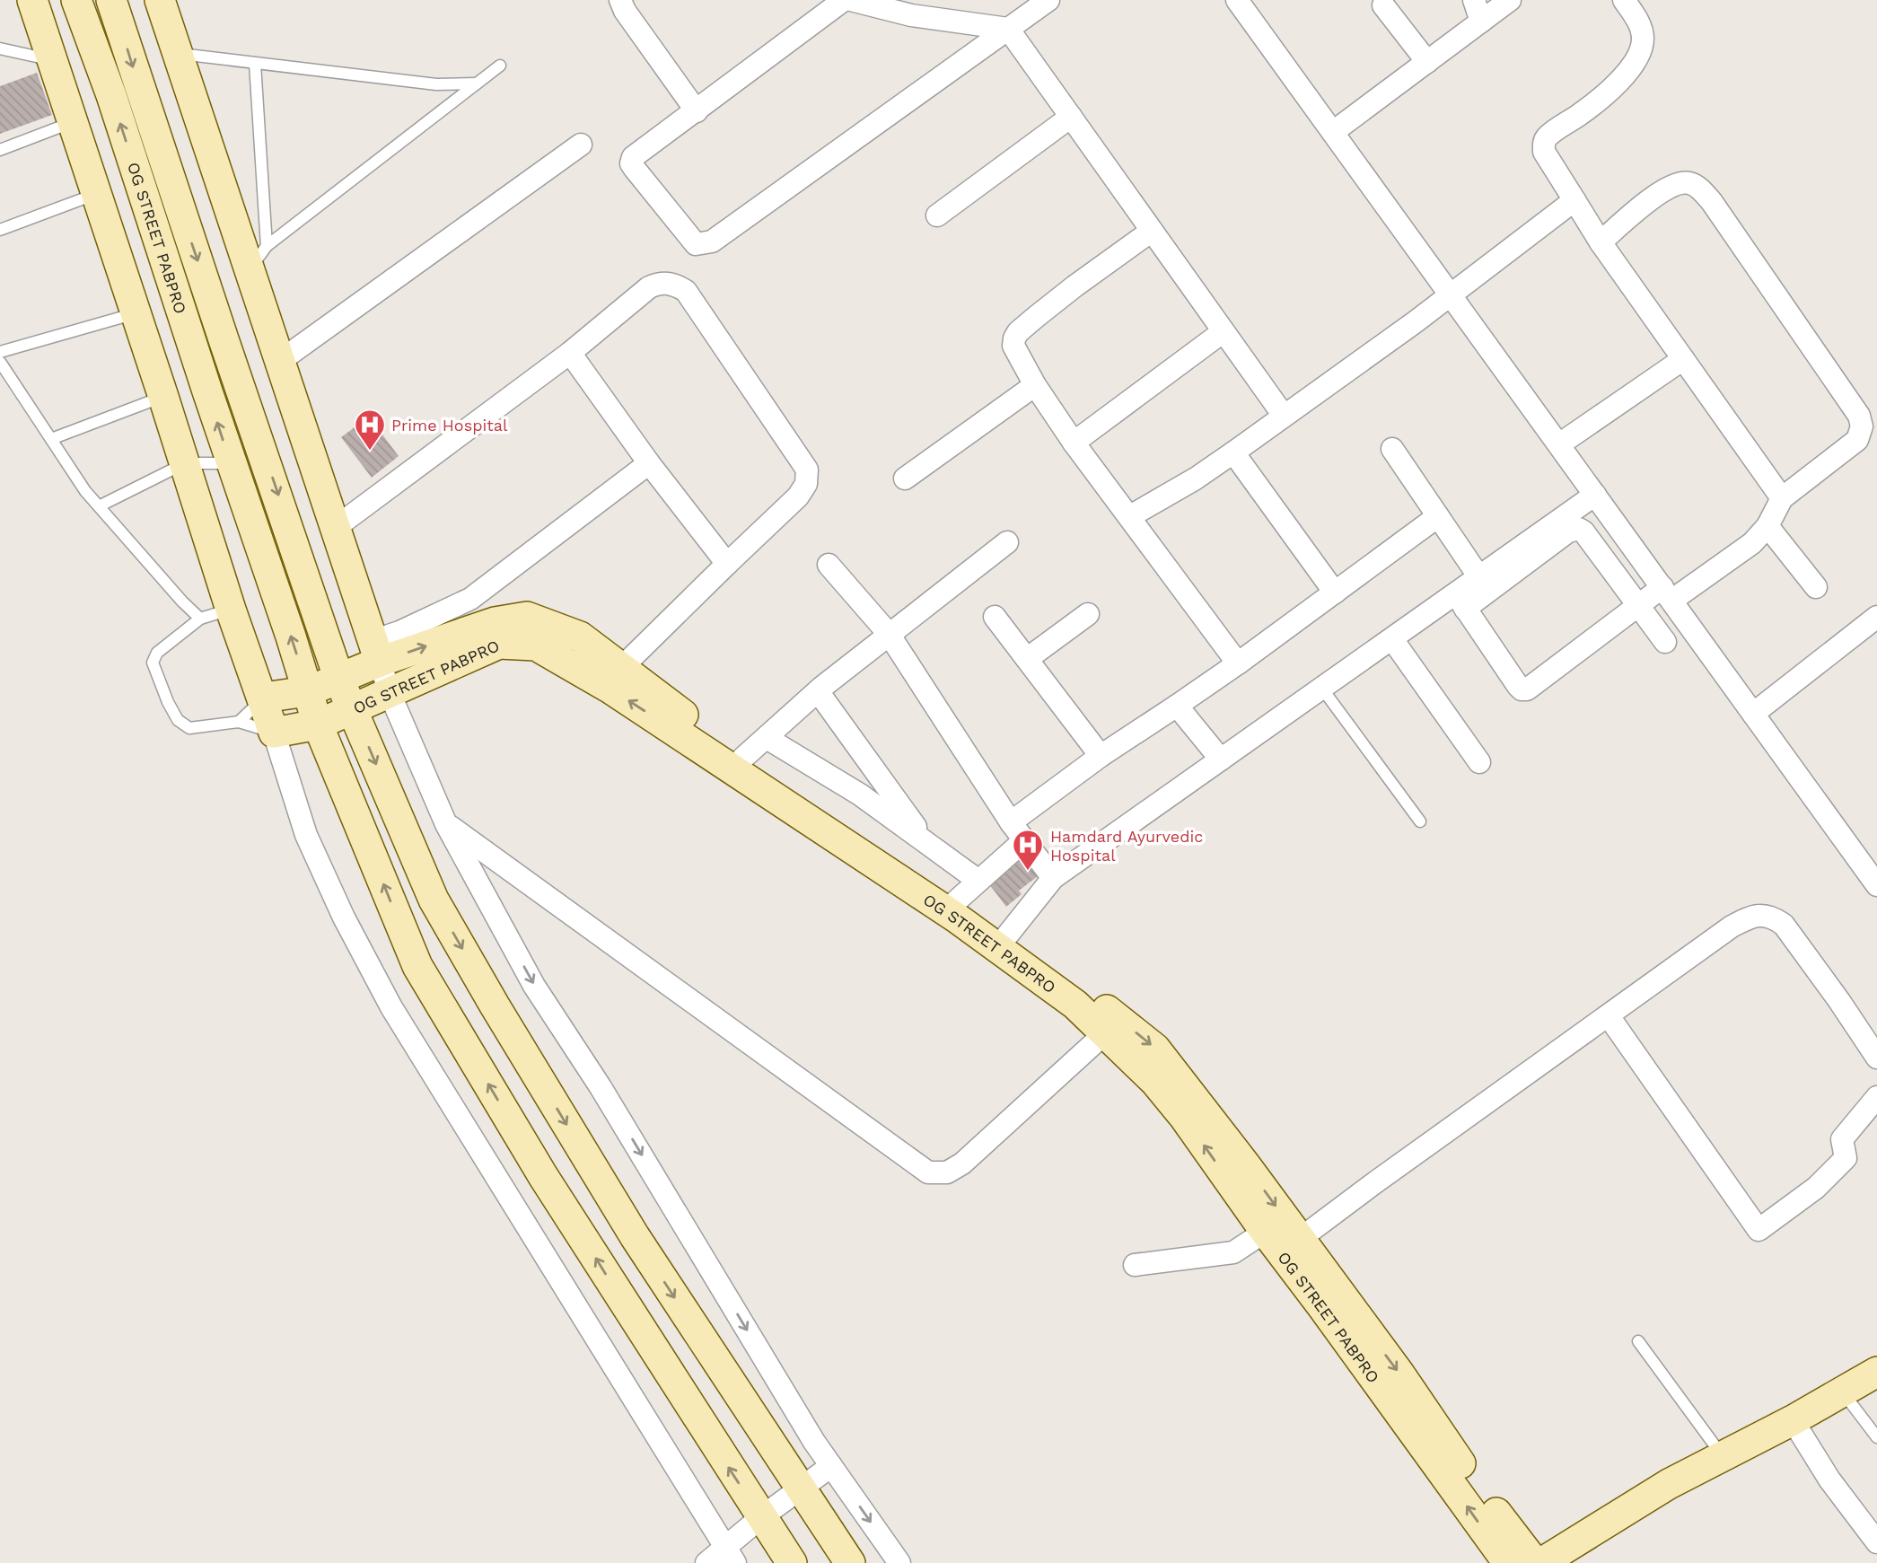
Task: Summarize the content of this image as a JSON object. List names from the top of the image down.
{
  "streets": {
    "street": ["OG STREET PABPRO"]
  },
  "places": {
    "hospital": ["Prime Hospital", "Hamdard Ayurvedic Hospital"]
  }
}
